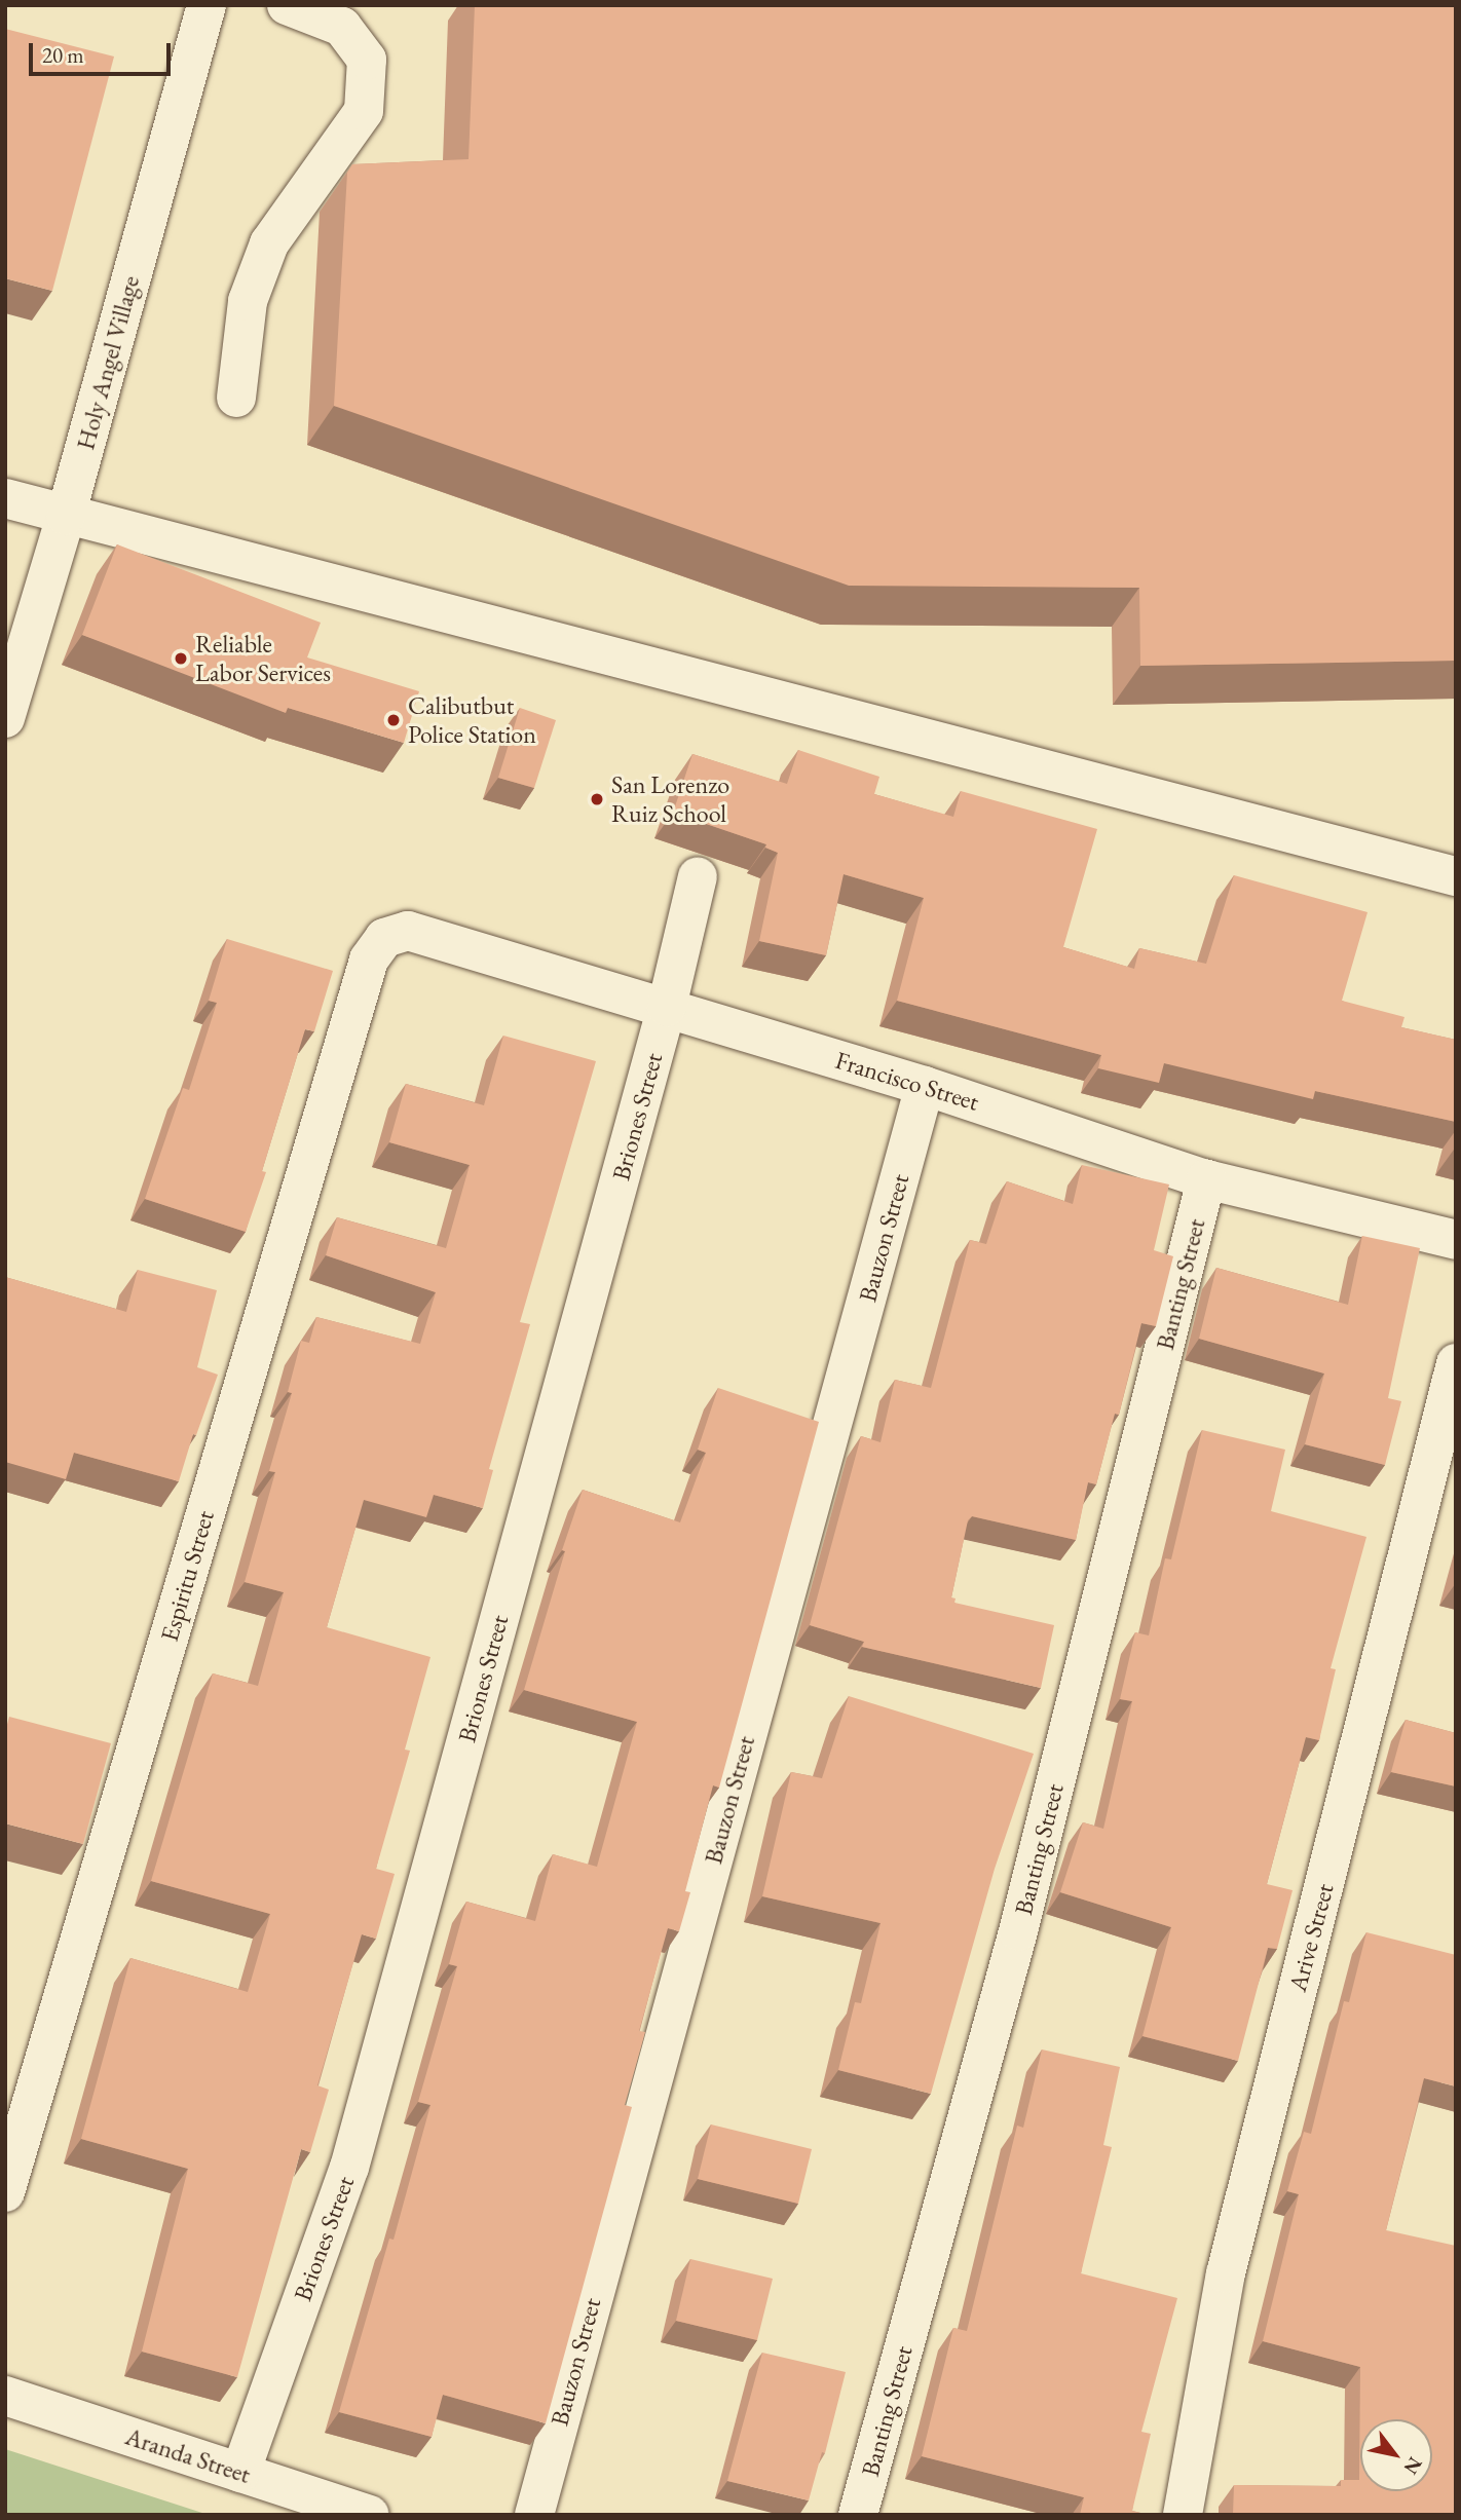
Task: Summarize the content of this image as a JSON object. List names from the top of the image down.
{
  "streets": {
    "street": [
      "Holy Angel Village",
      "Francisco Street",
      "Briones Street",
      "Bauzon Street",
      "Banting Street",
      "Espiritu Street",
      "Arive Street",
      "Aranda Street"
    ]
  },
  "crossings": [
    ["Francisco Street", "Briones Street"],
    ["Francisco Street", "Bauzon Street"],
    ["Francisco Street", "Banting Street"],
    ["Francisco Street", "Espiritu Street"],
    ["Briones Street", "Aranda Street"]
  ],
  "places": ["Reliable Labor Services", "Calibutbut Police Station", "San Lorenzo Ruiz School"],
  "scale_bar": "20 m",
  "north": "bottom right"
}
